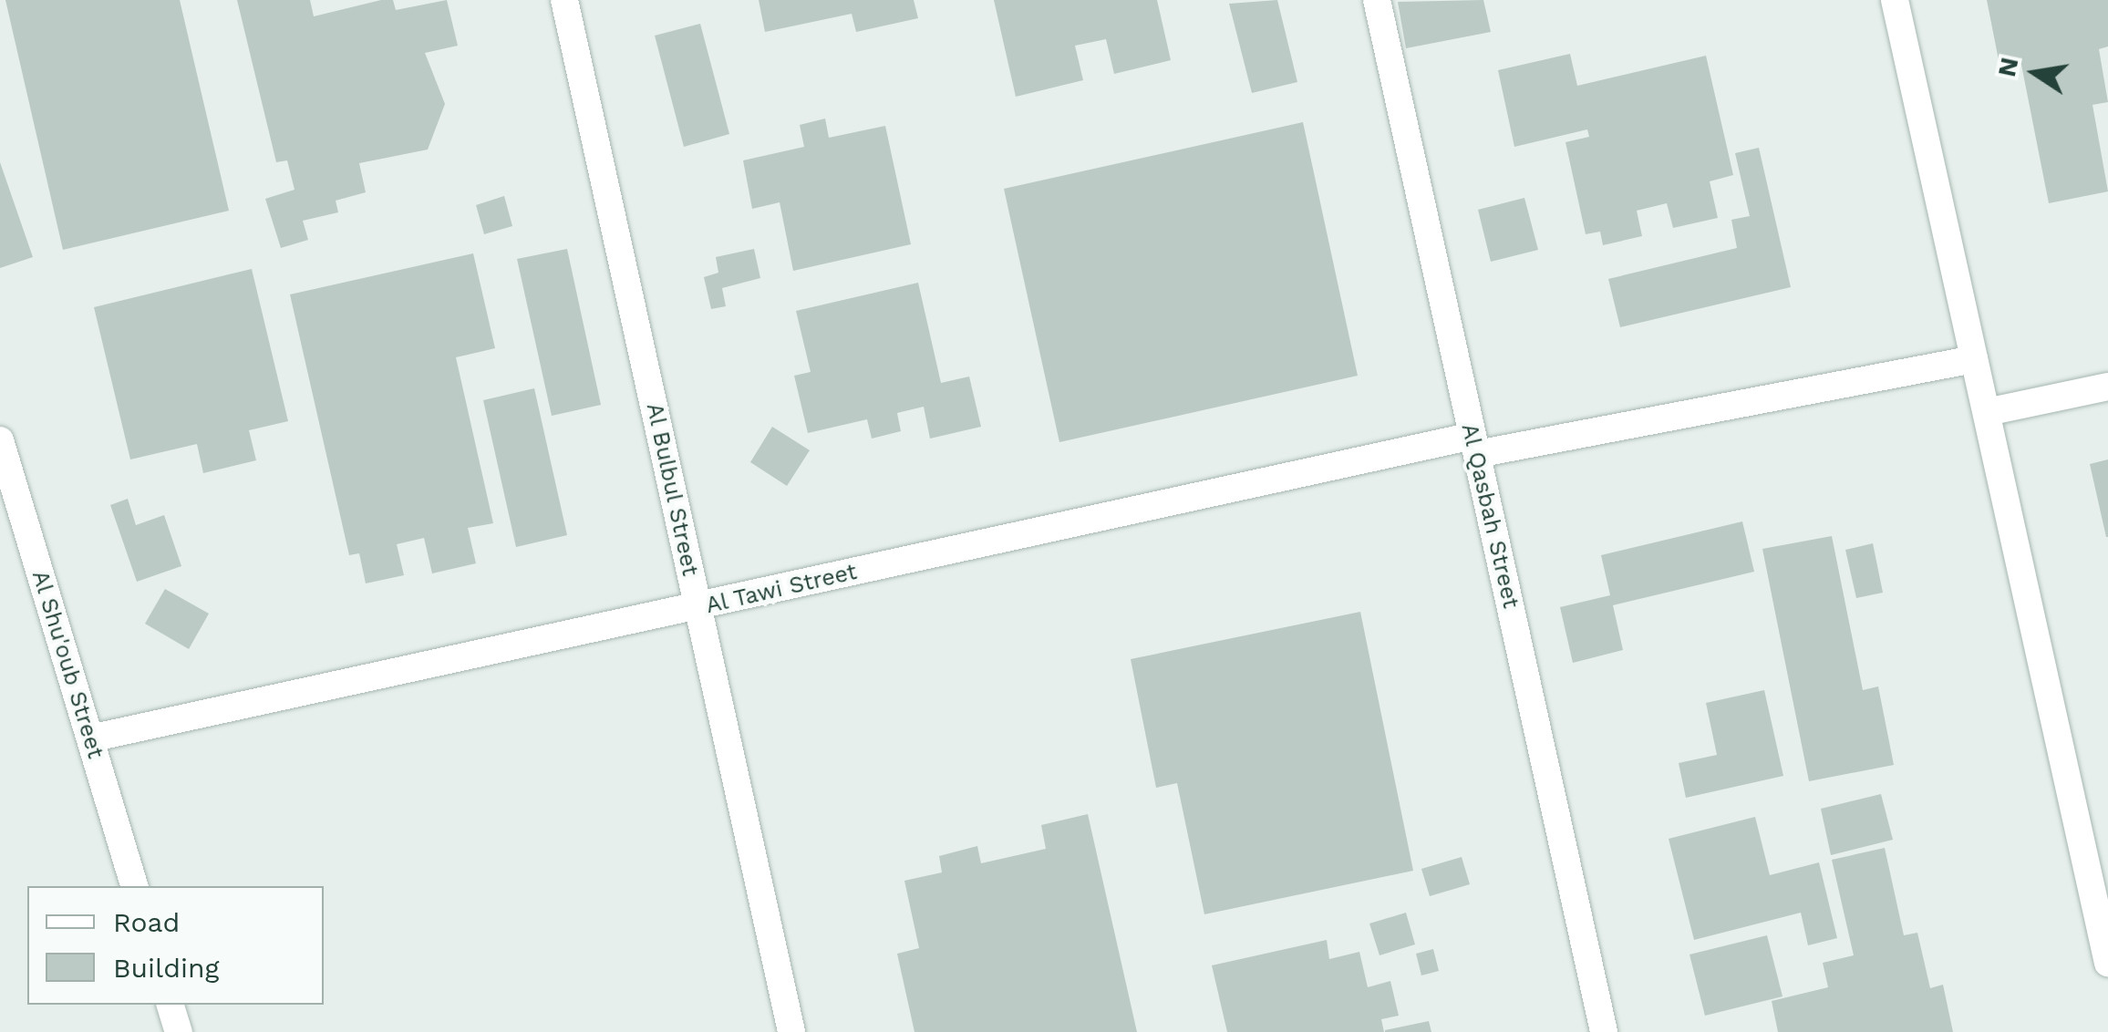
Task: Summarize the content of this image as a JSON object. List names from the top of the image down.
{
  "streets": {
    "street": [
      "Al Bulbul Street",
      "Al Qasbah Street",
      "Al Tawi Street",
      "Al Shu'oub Street"
    ]
  },
  "crossings": [
    ["Al Bulbul Street", "Al Tawi Street"],
    ["Al Qasbah Street", "Al Tawi Street"],
    ["Al Tawi Street", "Al Shu'oub Street"]
  ],
  "legend": ["Road", "Building"],
  "north": "left"
}
